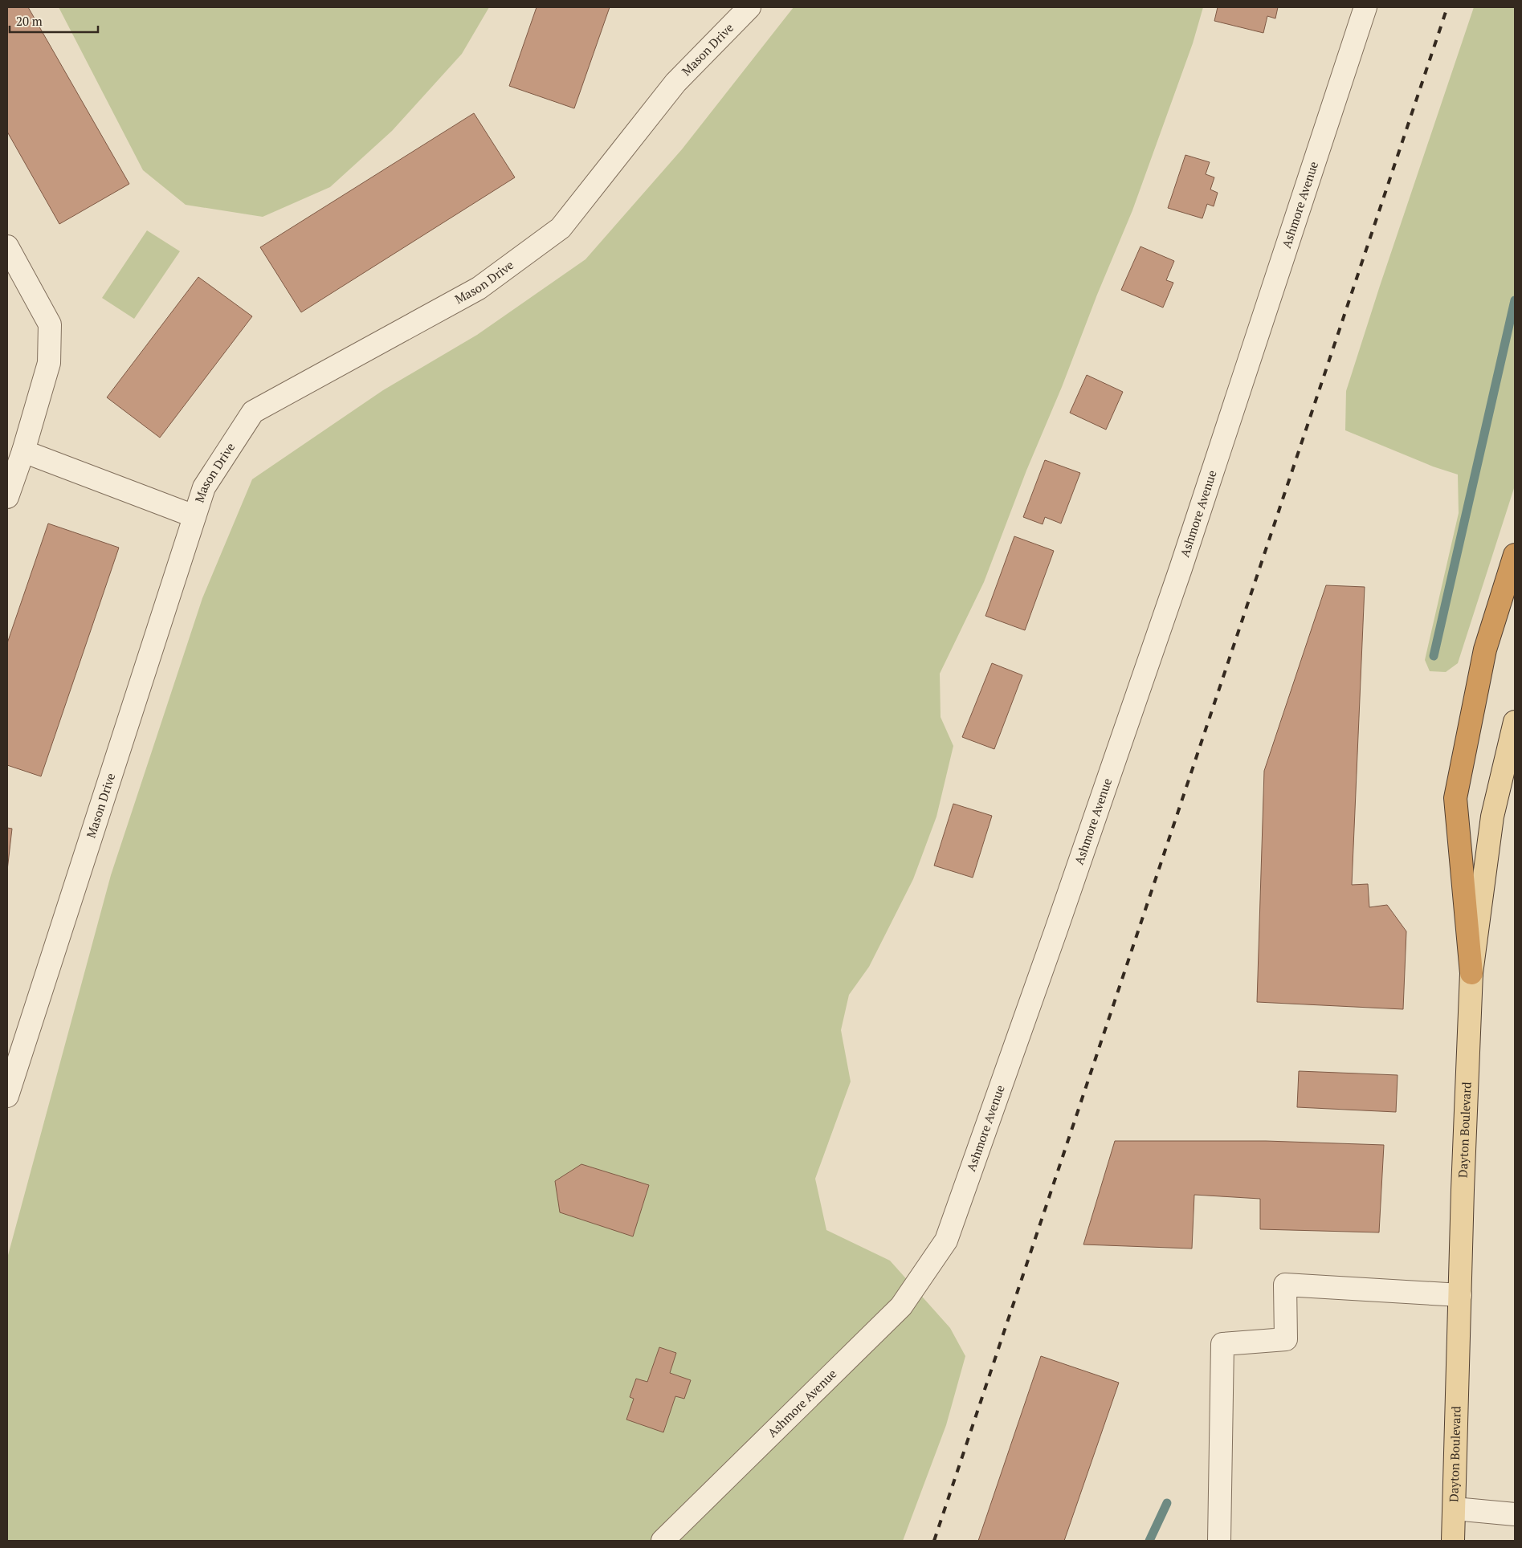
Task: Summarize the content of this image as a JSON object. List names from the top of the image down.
{
  "streets": {
    "main road": ["Dayton Boulevard"],
    "street": ["Mason Drive", "Ashmore Avenue"]
  },
  "scale_bar": "20 m"
}
